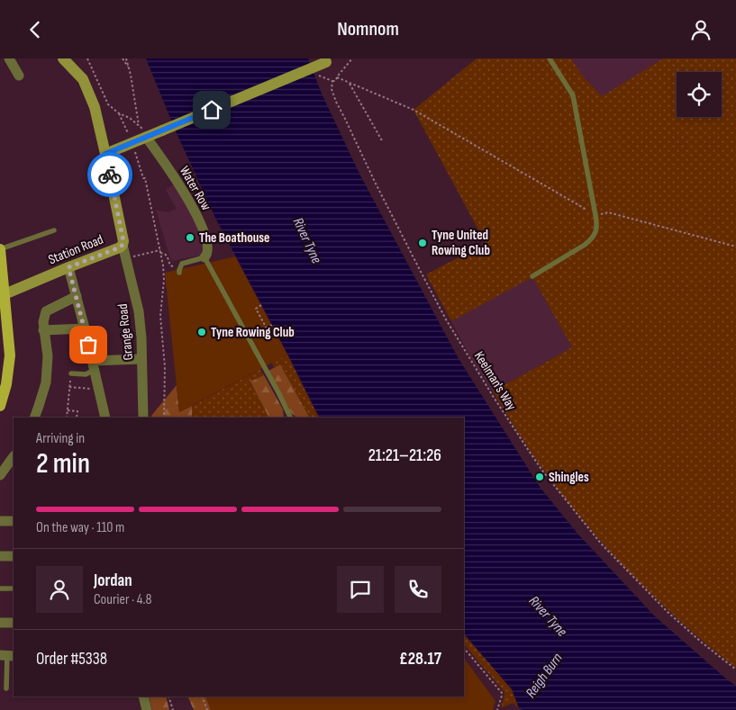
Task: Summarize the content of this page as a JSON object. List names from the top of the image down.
{
  "streets": {
    "street": ["Water Row", "Station Road", "Grange Road"],
    "path": ["Keelman's Way"]
  },
  "crossings": [
    ["Station Road", "Grange Road"]
  ],
  "water": ["River Tyne", "Reigh Burn"],
  "places": [
    "The Boathouse",
    "Tyne United Rowing Club",
    "Tyne Rowing Club",
    "Shingles"
  ],
  "page": {
    "header": "Nomnom",
    "heading": ["2 min", "Arriving in", "21:21–21:26"],
    "panel": [
      "Jordan",
      "Courier · 4.8",
      "Order #5338",
      "£28.17"
    ],
    "bar": "On the way · 110 m"
  }
}
